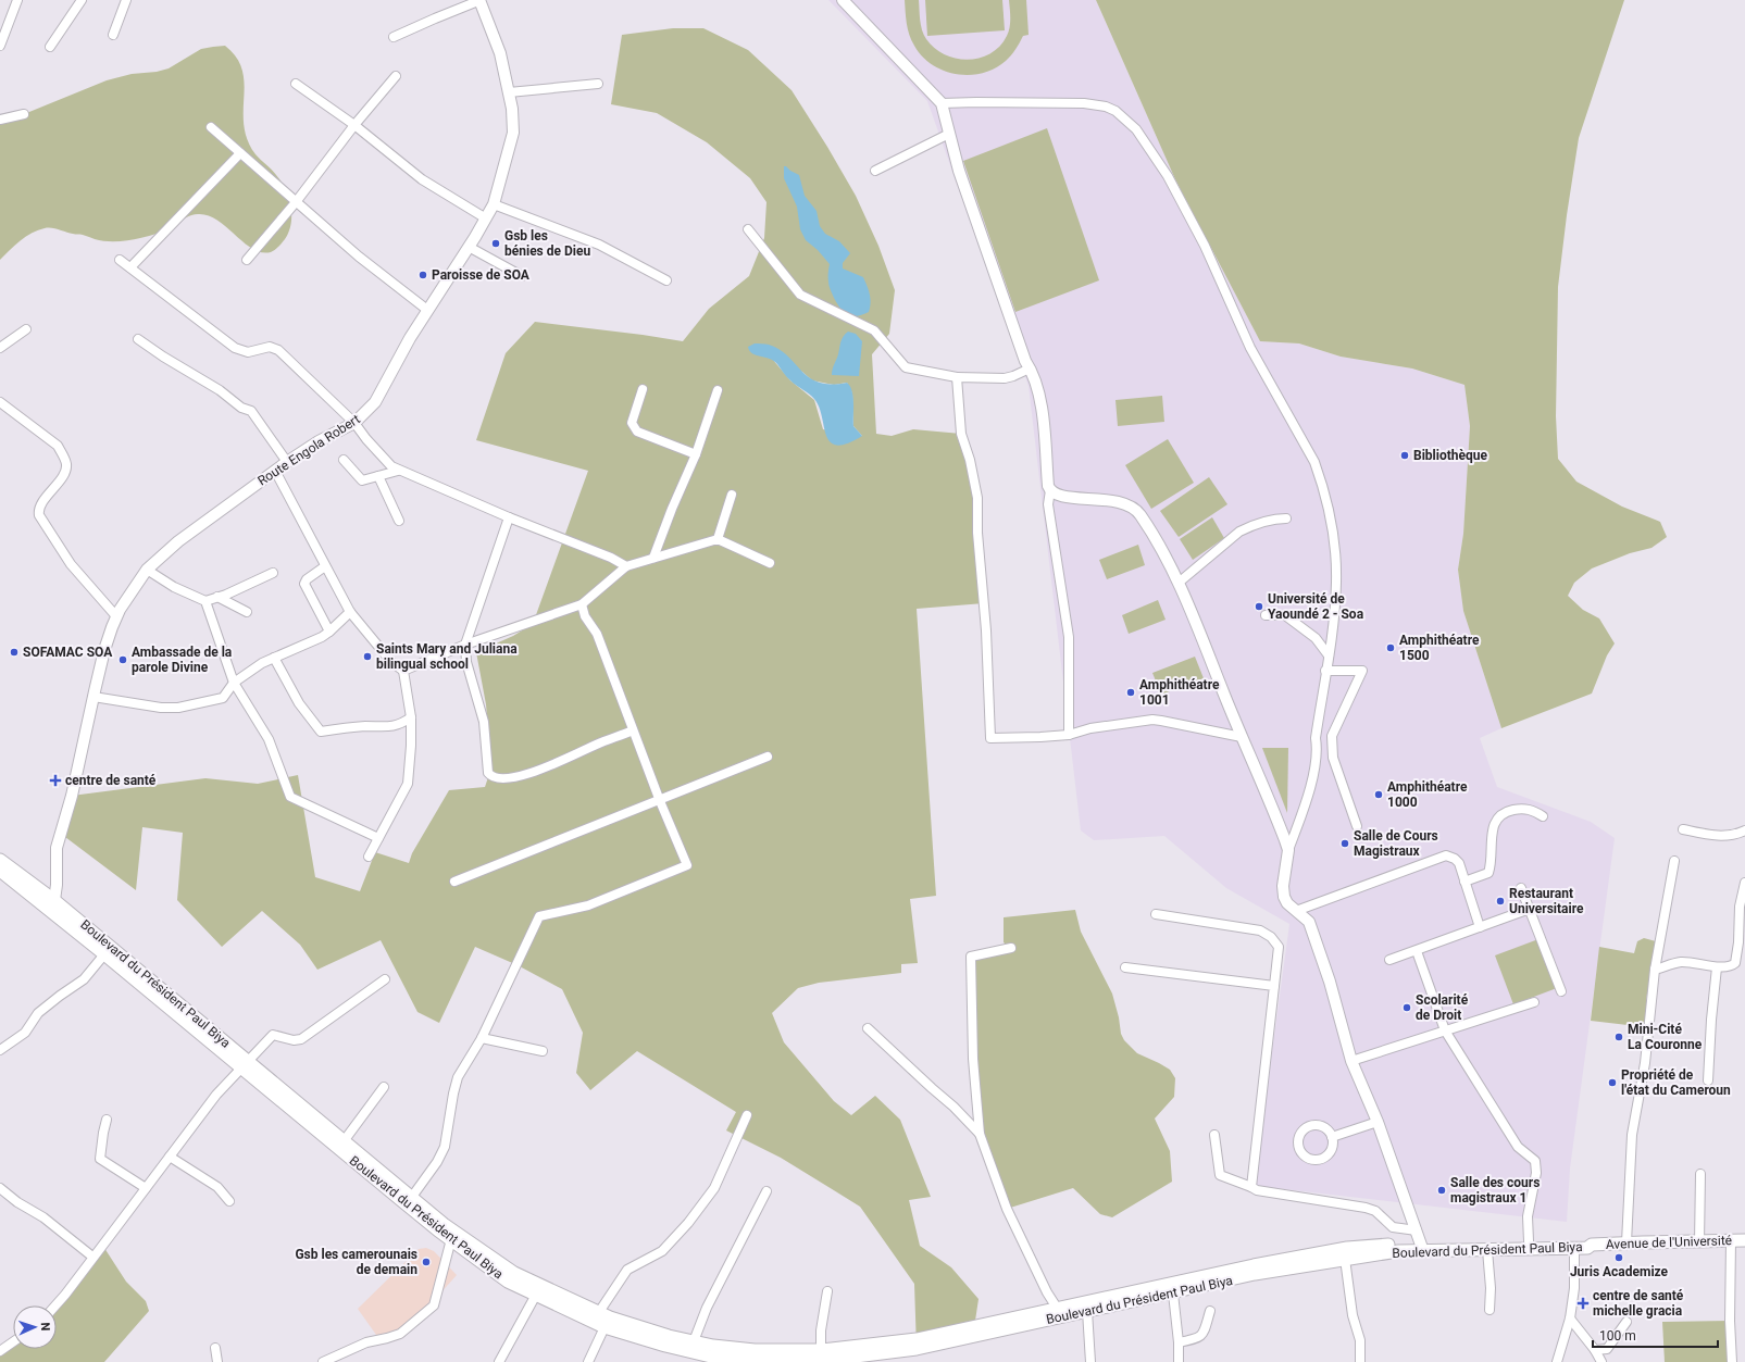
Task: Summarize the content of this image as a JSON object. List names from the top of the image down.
{
  "streets": {
    "main road": ["Boulevard du Président Paul Biya", "Avenue de l'Université"],
    "street": ["Route Engola Robert"]
  },
  "crossings": [
    ["Route Engola Robert", "Boulevard du Président Paul Biya"],
    ["Boulevard du Président Paul Biya", "Avenue de l'Université"]
  ],
  "places": {
    "other": [
      "Gsb les bénies de Dieu",
      "Paroisse de SOA",
      "Bibliothèque",
      "Université de Yaoundé 2 - Soa",
      "Amphithéatre 1500",
      "SOFAMAC SOA",
      "Saints Mary and Juliana bilingual school",
      "Ambassade de la parole Divine",
      "Amphithéatre 1001",
      "Amphithéatre 1000",
      "Salle de Cours Magistraux",
      "Restaurant Universitaire",
      "Scolarité de Droit",
      "Mini-Cité La Couronne",
      "Propriété de l'état du Cameroun",
      "Salle des cours magistraux 1",
      "Juris Academize",
      "Gsb les camerounais de demain"
    ],
    "health": ["centre de santé", "centre de santé michelle gracia"]
  },
  "scale_bar": "100 m",
  "north": "right"
}
